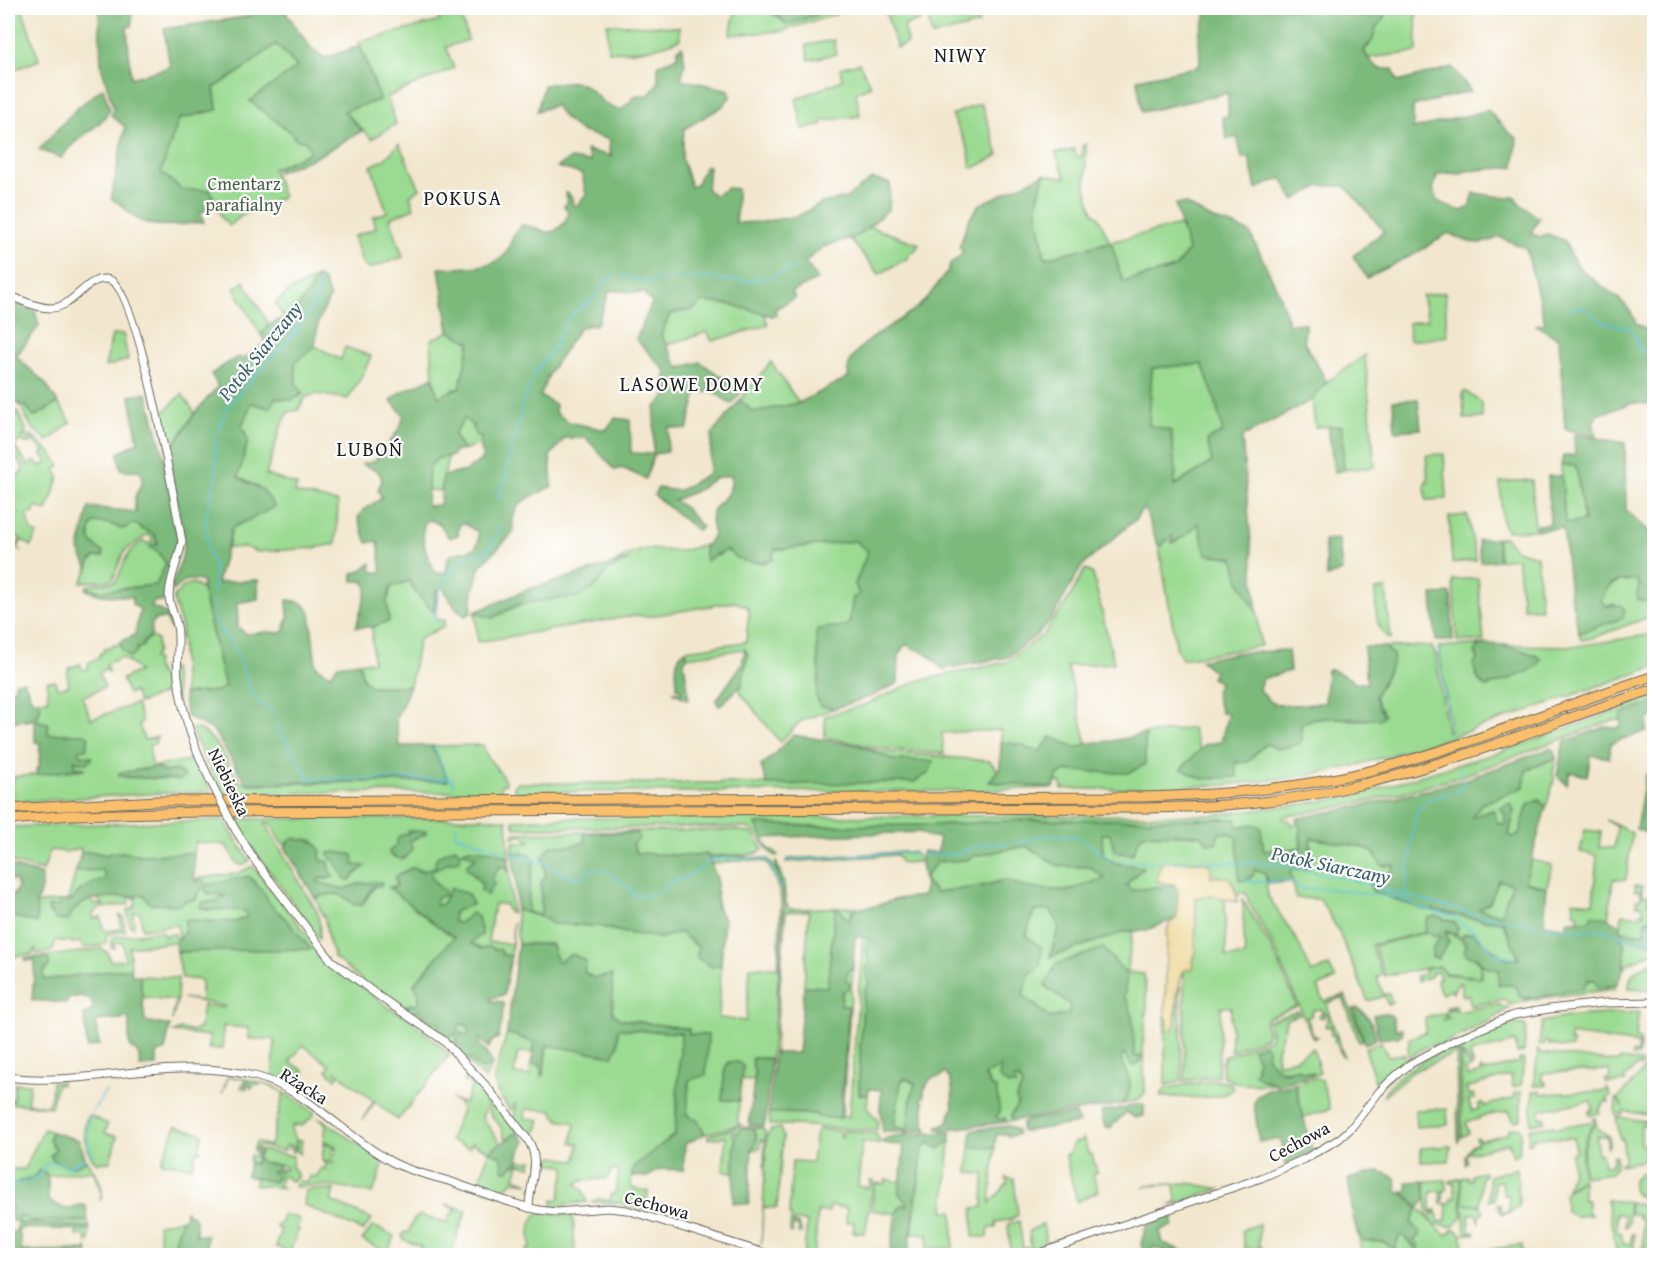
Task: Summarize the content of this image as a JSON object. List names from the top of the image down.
{
  "streets": {
    "street": ["Niebieska", "Rżącka", "Cechowa"]
  },
  "crossings": [
    ["Niebieska", "Rżącka"],
    ["Niebieska", "Cechowa"],
    ["Rżącka", "Cechowa"]
  ],
  "districts": [
    "NIWY",
    "POKUSA",
    "LASOWE DOMY",
    "LUBOŃ"
  ],
  "water": ["Potok Siarczany"],
  "parks": ["Cmentarz parafialny"]
}
